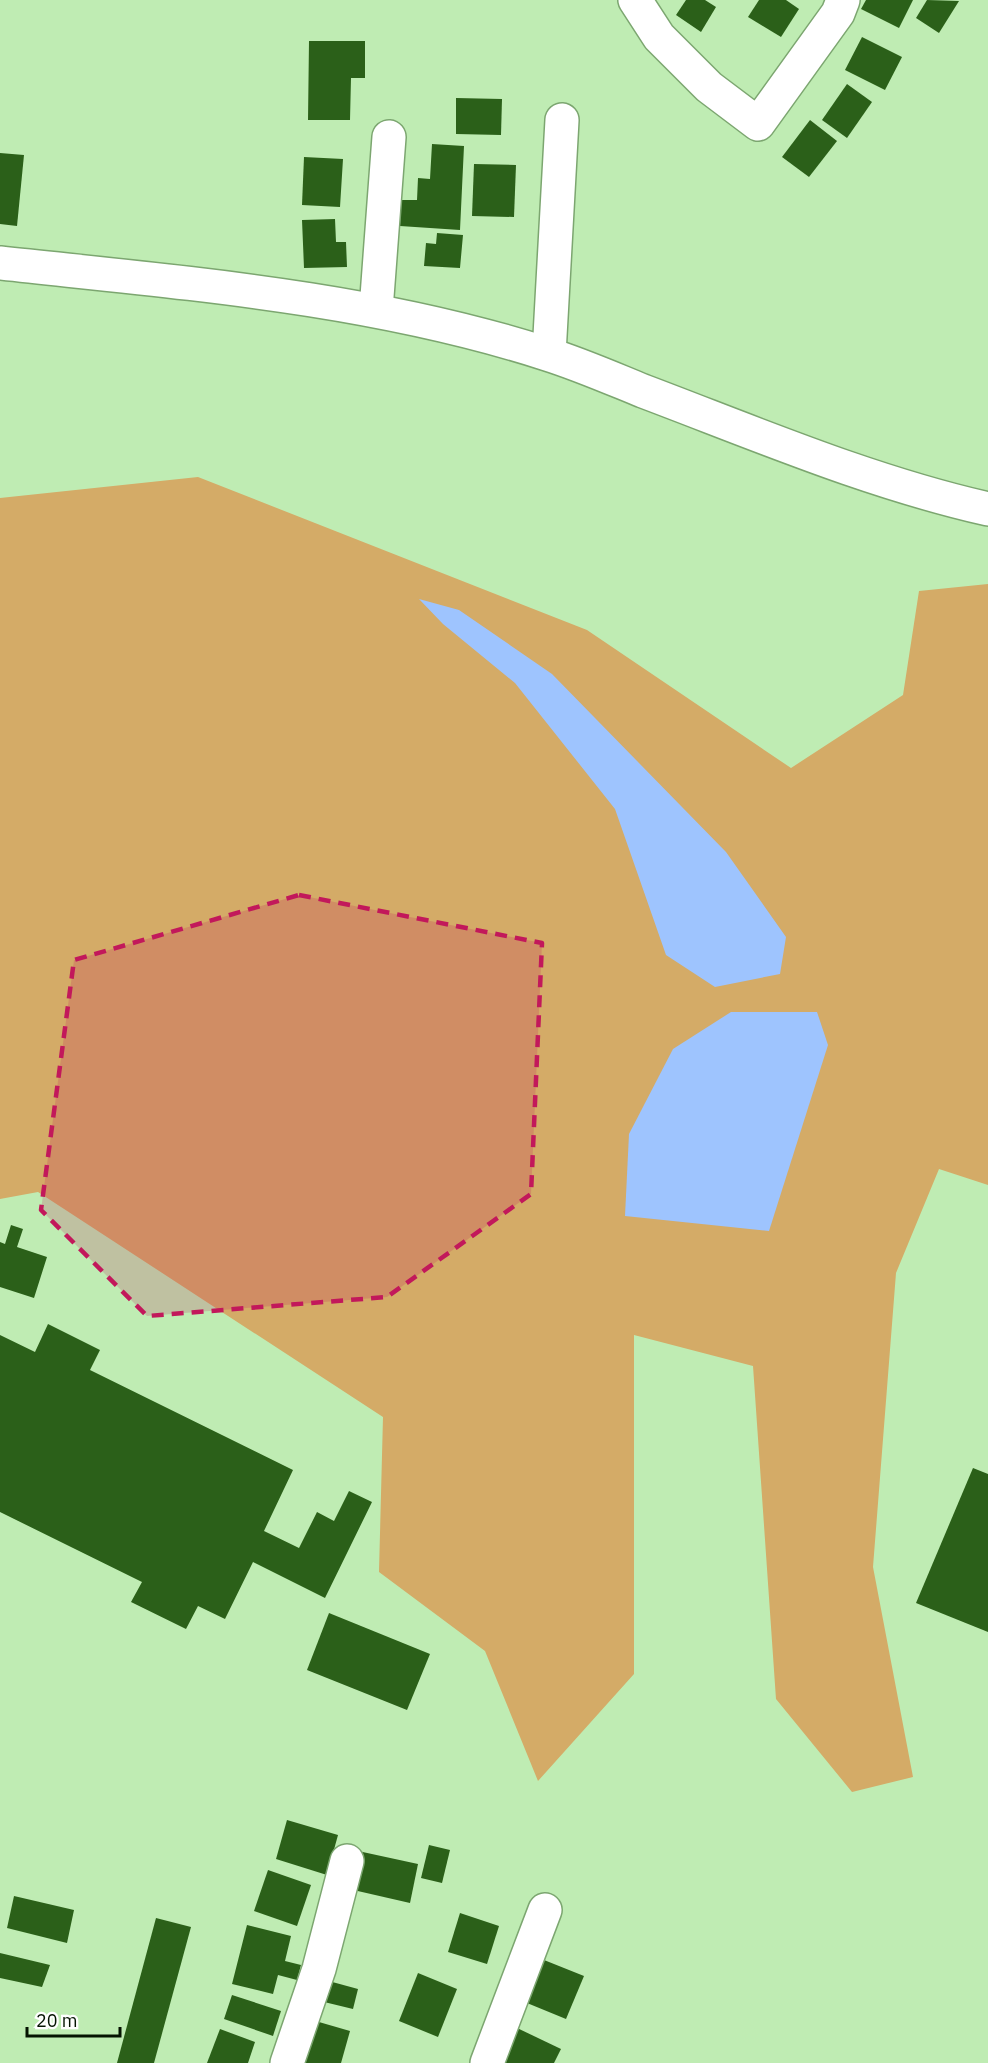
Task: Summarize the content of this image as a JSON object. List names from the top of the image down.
{
  "scale_bar": "20 m"
}
